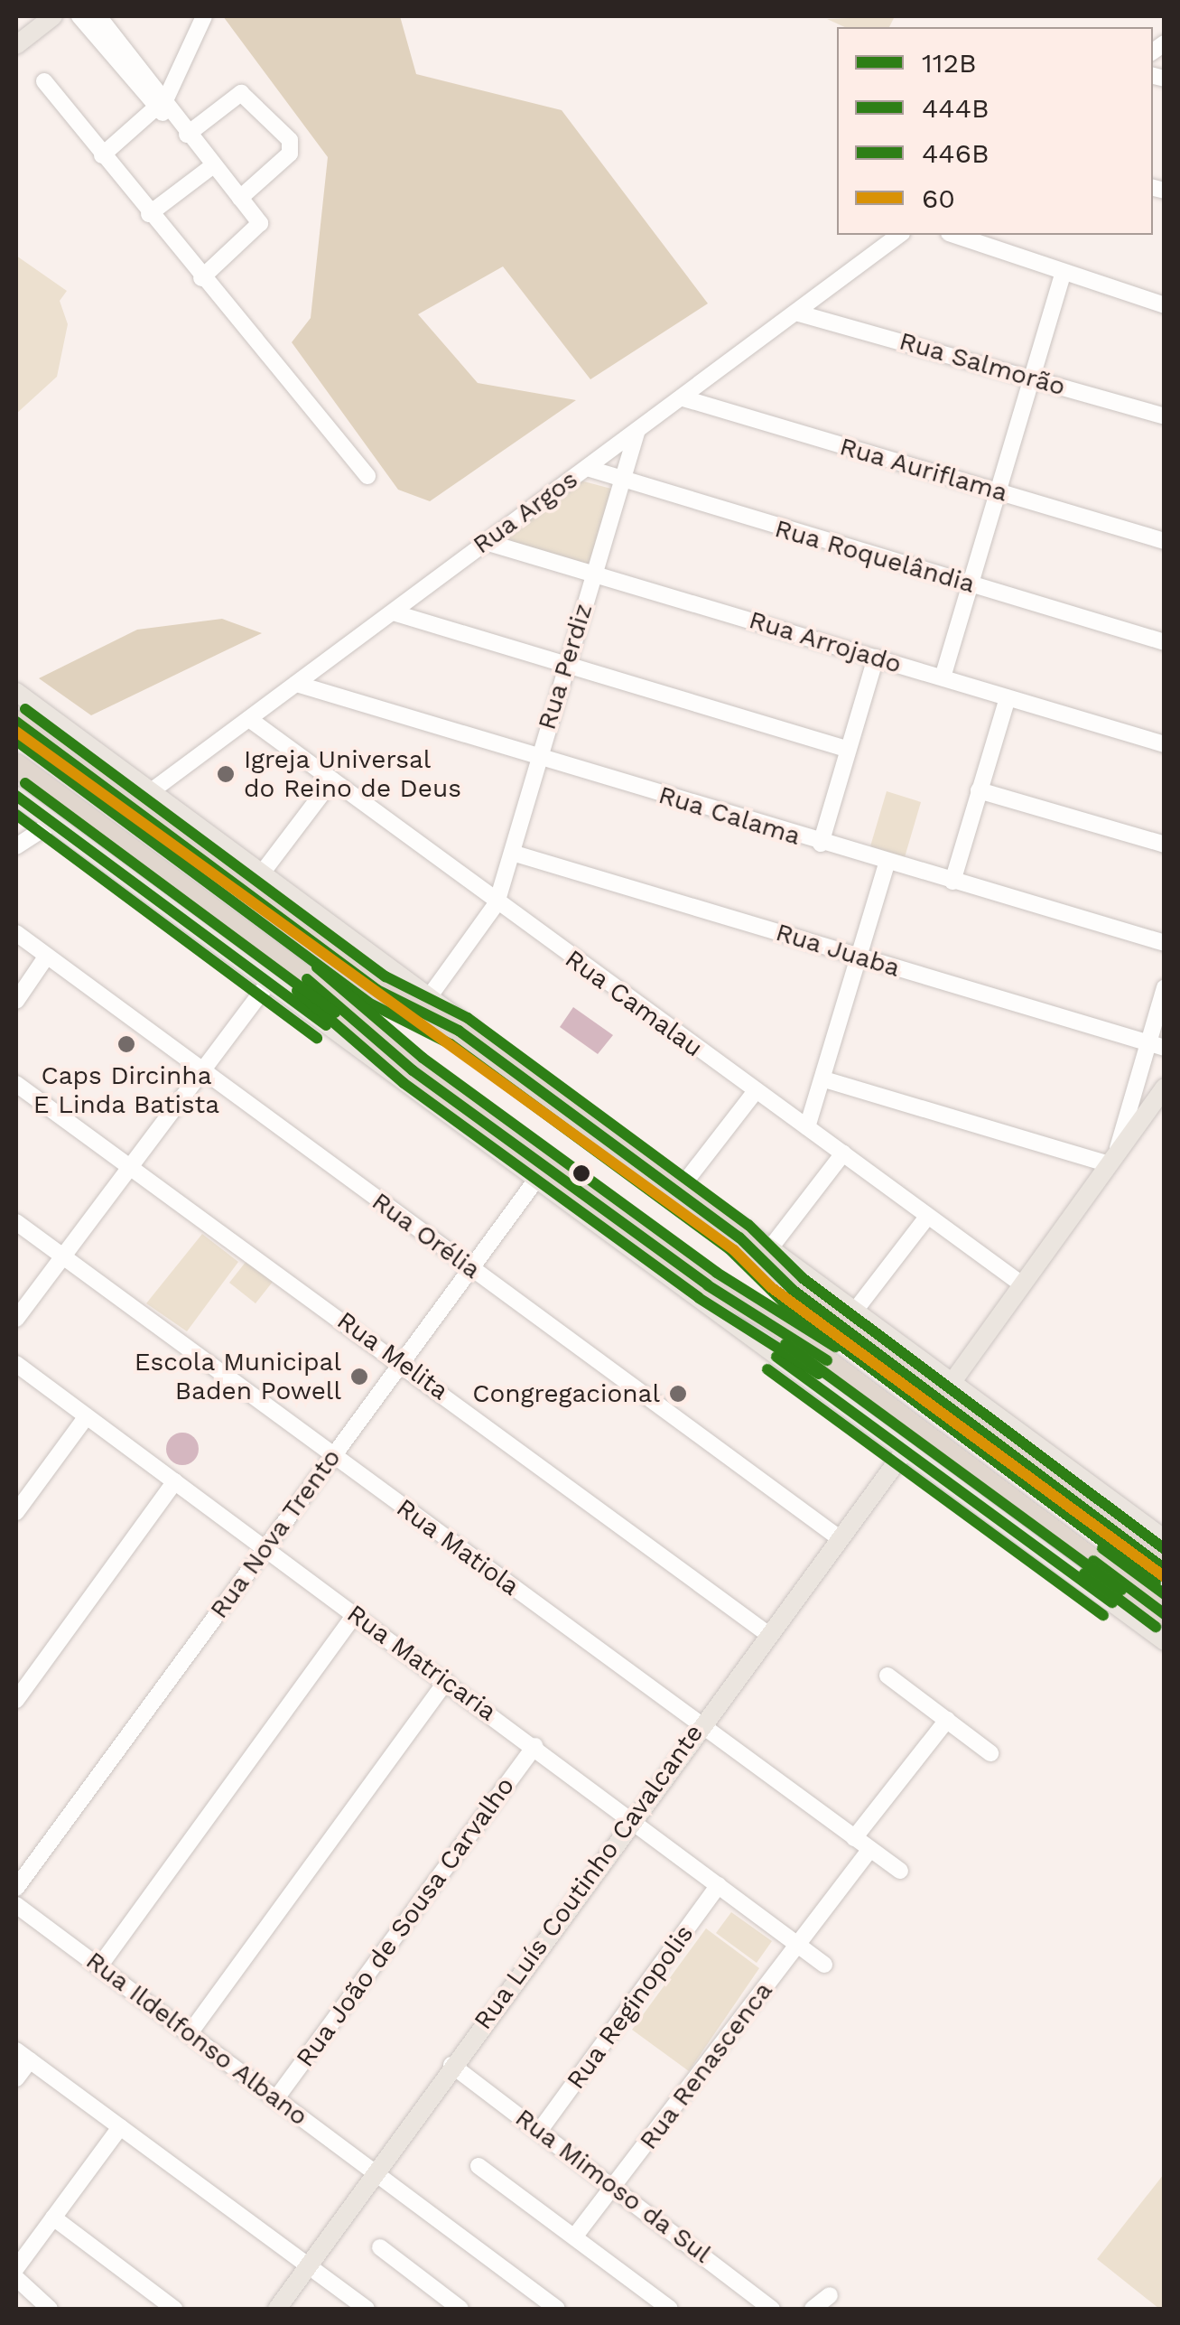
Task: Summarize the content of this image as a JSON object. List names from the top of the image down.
{
  "streets": {
    "main road": ["Rua Luís Coutinho Cavalcante"],
    "street": [
      "Rua Salmorão",
      "Rua Auriflama",
      "Rua Argos",
      "Rua Roquelândia",
      "Rua Arrojado",
      "Rua Perdiz",
      "Rua Calama",
      "Rua Juaba",
      "Rua Camalau",
      "Rua Orélia",
      "Rua Melita",
      "Rua Nova Trento",
      "Rua Matiola",
      "Rua Matricaria",
      "Rua João de Sousa Carvalho",
      "Rua Reginopolis",
      "Rua Ildelfonso Albano",
      "Rua Renascenca",
      "Rua Mimoso da Sul"
    ]
  },
  "crossings": [
    ["Rua Salmorão", "Rua Argos"],
    ["Rua Auriflama", "Rua Argos"],
    ["Rua Argos", "Rua Roquelândia"],
    ["Rua Argos", "Rua Arrojado"],
    ["Rua Argos", "Rua Perdiz"],
    ["Rua Argos", "Rua Calama"],
    ["Rua Argos", "Rua Camalau"],
    ["Rua Roquelândia", "Rua Perdiz"],
    ["Rua Arrojado", "Rua Perdiz"],
    ["Rua Perdiz", "Rua Calama"],
    ["Rua Perdiz", "Rua Juaba"],
    ["Rua Perdiz", "Rua Camalau"],
    ["Rua Orélia", "Rua Nova Trento"],
    ["Rua Orélia", "Rua Luís Coutinho Cavalcante"],
    ["Rua Melita", "Rua Nova Trento"],
    ["Rua Melita", "Rua Luís Coutinho Cavalcante"],
    ["Rua Nova Trento", "Rua Matiola"],
    ["Rua Nova Trento", "Rua Matricaria"],
    ["Rua Matiola", "Rua Luís Coutinho Cavalcante"],
    ["Rua Matiola", "Rua Renascenca"],
    ["Rua Matricaria", "Rua Luís Coutinho Cavalcante"],
    ["Rua Matricaria", "Rua João de Sousa Carvalho"],
    ["Rua Matricaria", "Rua Reginopolis"],
    ["Rua Matricaria", "Rua Renascenca"],
    ["Rua Luís Coutinho Cavalcante", "Rua Ildelfonso Albano"],
    ["Rua Luís Coutinho Cavalcante", "Rua Mimoso da Sul"],
    ["Rua João de Sousa Carvalho", "Rua Ildelfonso Albano"],
    ["Rua Reginopolis", "Rua Mimoso da Sul"],
    ["Rua Renascenca", "Rua Mimoso da Sul"]
  ],
  "places": [
    "Igreja Universal do Reino de Deus",
    "Caps Dircinha E Linda Batista",
    "Escola Municipal Baden Powell",
    "Congregacional"
  ],
  "lines": [
    "transit line 446B",
    "transit line 112B",
    "transit line 60",
    "transit line 444B"
  ],
  "legend": [
    "112B",
    "444B",
    "446B",
    "60"
  ]
}
